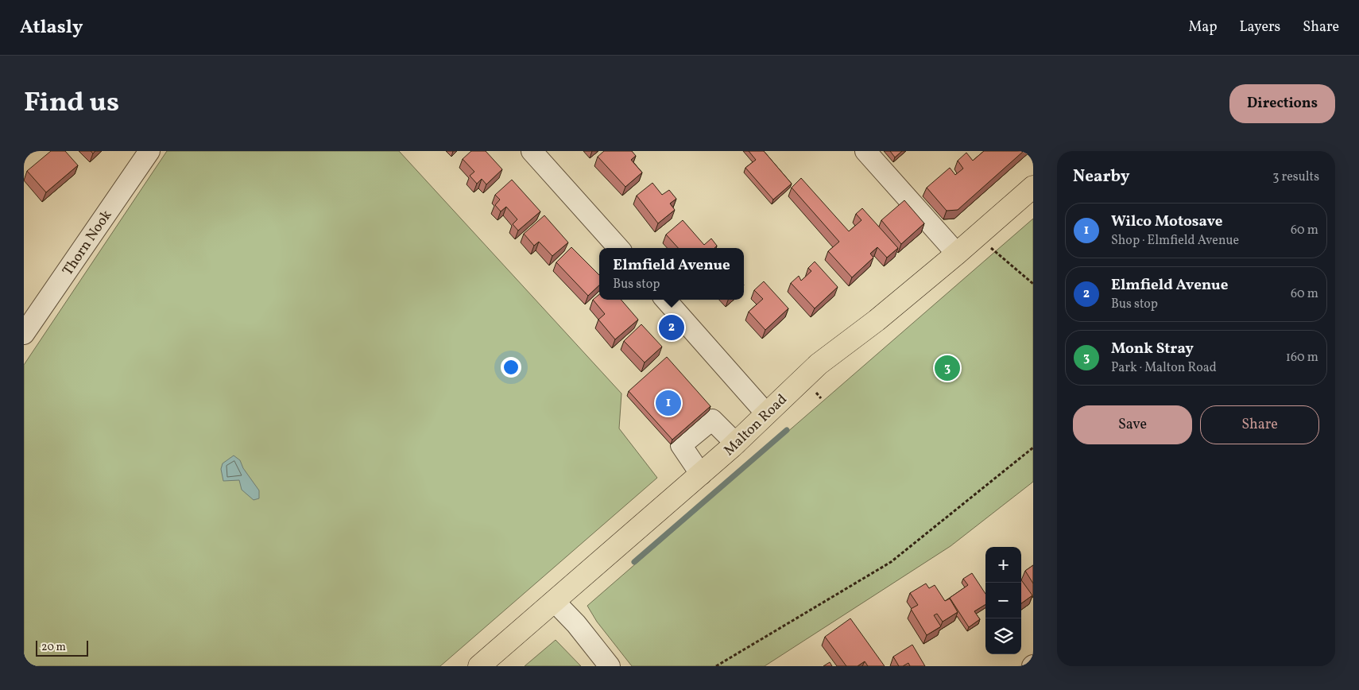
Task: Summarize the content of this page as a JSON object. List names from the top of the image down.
{
  "streets": {
    "main road": ["Malton Road"],
    "street": ["Thorn Nook"]
  },
  "scale_bar": "20 m",
  "page": {
    "header": "Atlasly",
    "nav": ["Map", "Layers", "Share"],
    "title": "Find us",
    "buttons": [
      "Directions",
      ["Save", "Share"]
    ],
    "heading": ["Nearby", "3 results"],
    "list": [
      {
        "mark": "1",
        "name": "Wilco Motosave",
        "note": "Shop · Elmfield Avenue",
        "value": "60 m"
      },
      {
        "mark": "2",
        "name": "Elmfield Avenue",
        "note": "Bus stop",
        "value": "60 m"
      },
      {
        "mark": "3",
        "name": "Monk Stray",
        "note": "Park · Malton Road",
        "value": "160 m"
      }
    ],
    "popup": ["Elmfield Avenue", "Bus stop"],
    "pins": ["2", "3", "1"],
    "map_buttons": ["+", "−"],
    "scale": "20 m"
  }
}
